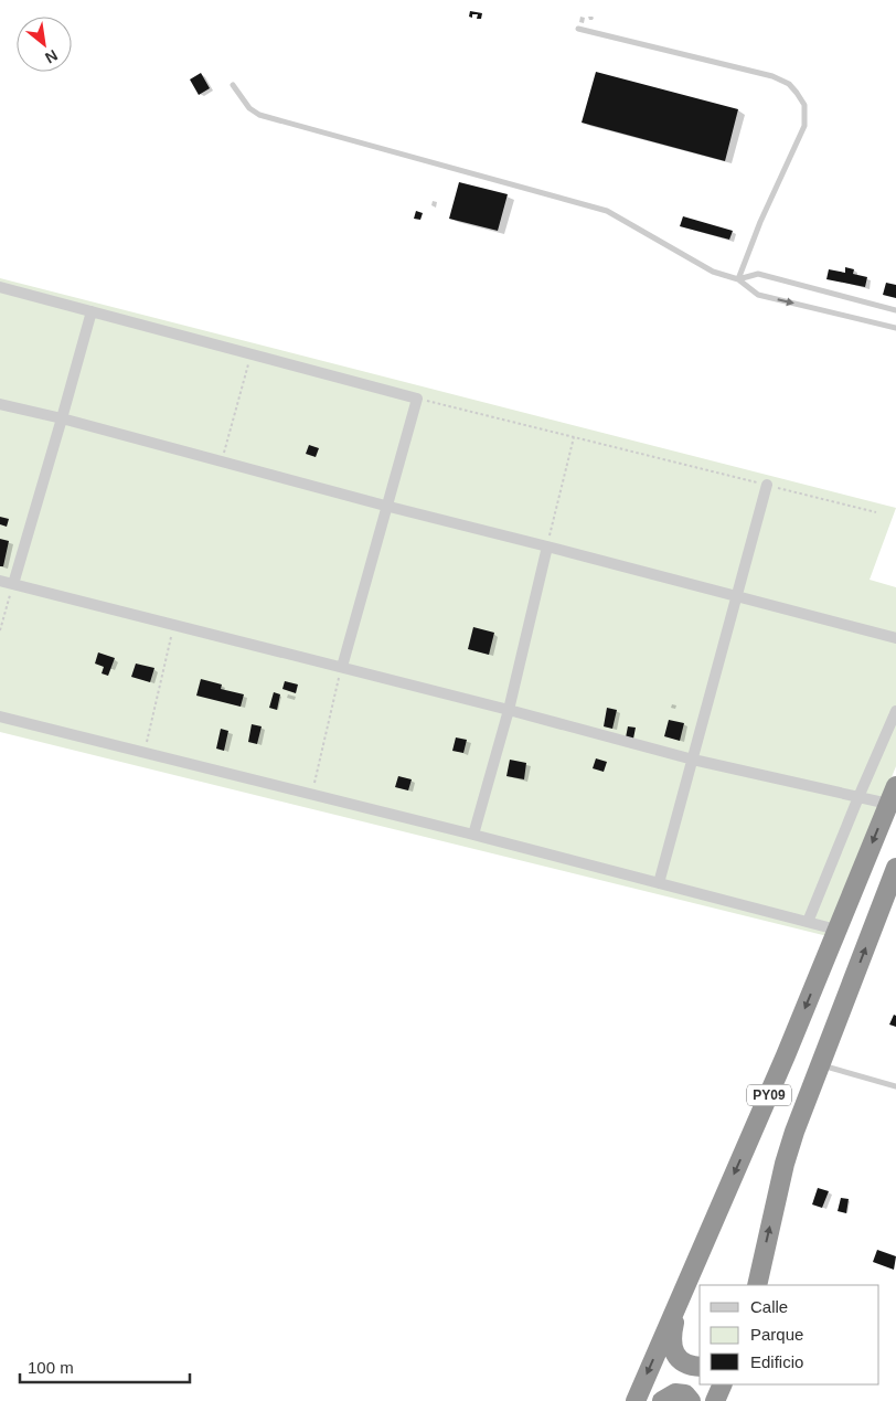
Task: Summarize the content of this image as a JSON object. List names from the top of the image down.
{
  "streets": {
    "highway": ["PY09"]
  },
  "legend": ["Calle", "Parque", "Edificio"],
  "scale_bar": "100 m",
  "north": "bottom right"
}
